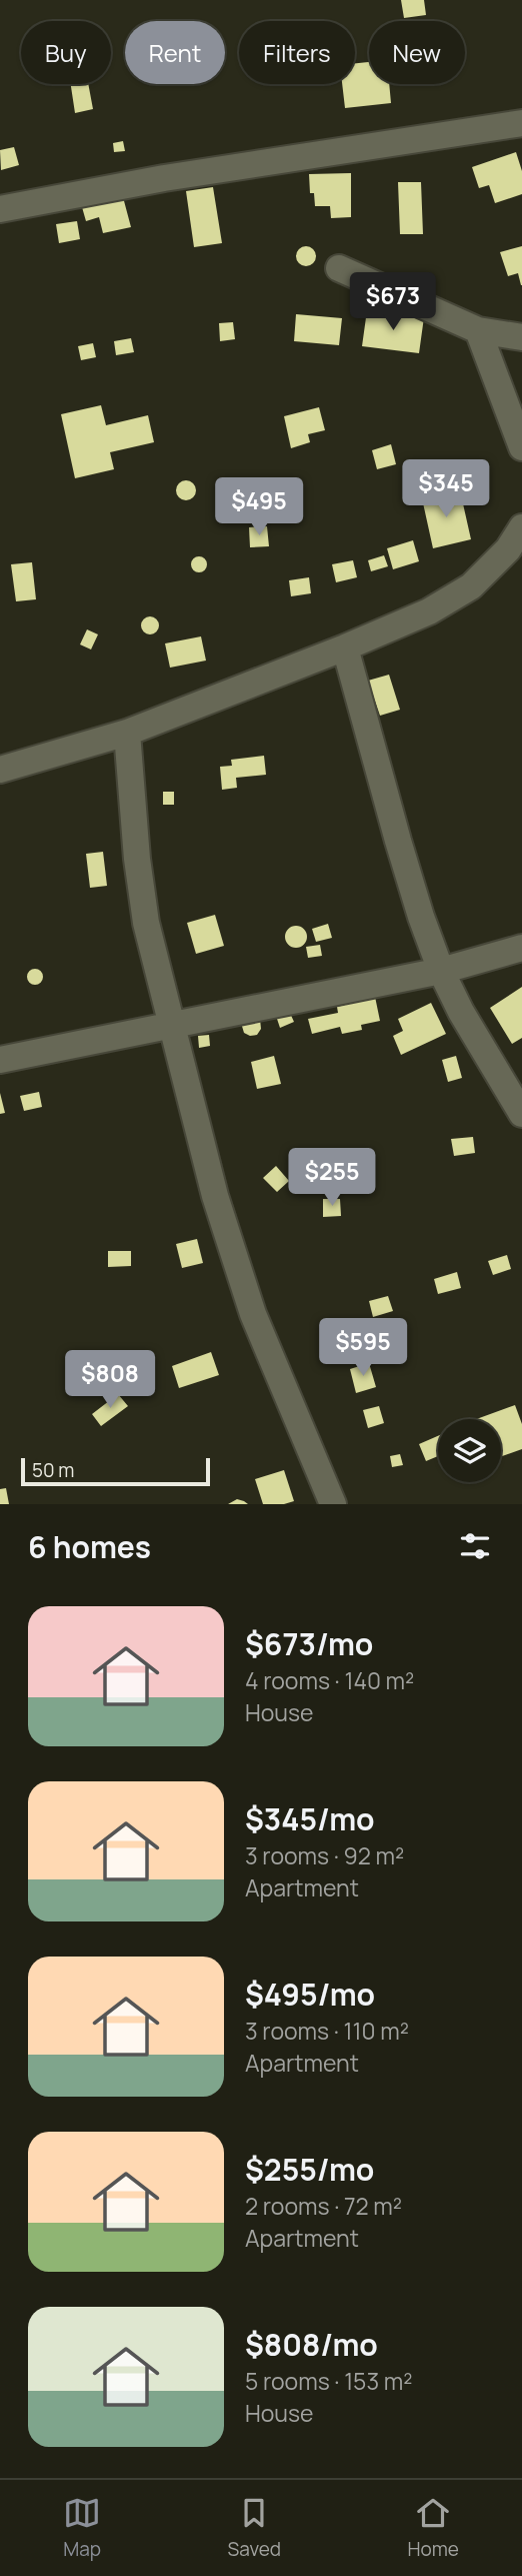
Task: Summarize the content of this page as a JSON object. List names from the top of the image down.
{
  "scale_bar": "50 m",
  "page": {
    "chip": [
      "Buy",
      "Rent",
      "Filters",
      "New"
    ],
    "price": [
      "$673",
      "$345",
      "$495",
      "$255",
      "$595",
      "$808"
    ],
    "scale": "50 m",
    "heading": "6 homes",
    "list": [
      {
        "name": "$673/mo",
        "note": "4 rooms · 140 m² · House"
      },
      {
        "name": "$345/mo",
        "note": "3 rooms · 92 m² · Apartment"
      },
      {
        "name": "$495/mo",
        "note": "3 rooms · 110 m² · Apartment"
      },
      {
        "name": "$255/mo",
        "note": "2 rooms · 72 m² · Apartment"
      },
      {
        "name": "$808/mo",
        "note": "5 rooms · 153 m² · House"
      }
    ],
    "tabs": ["Map", "Saved", "Home"]
  }
}
